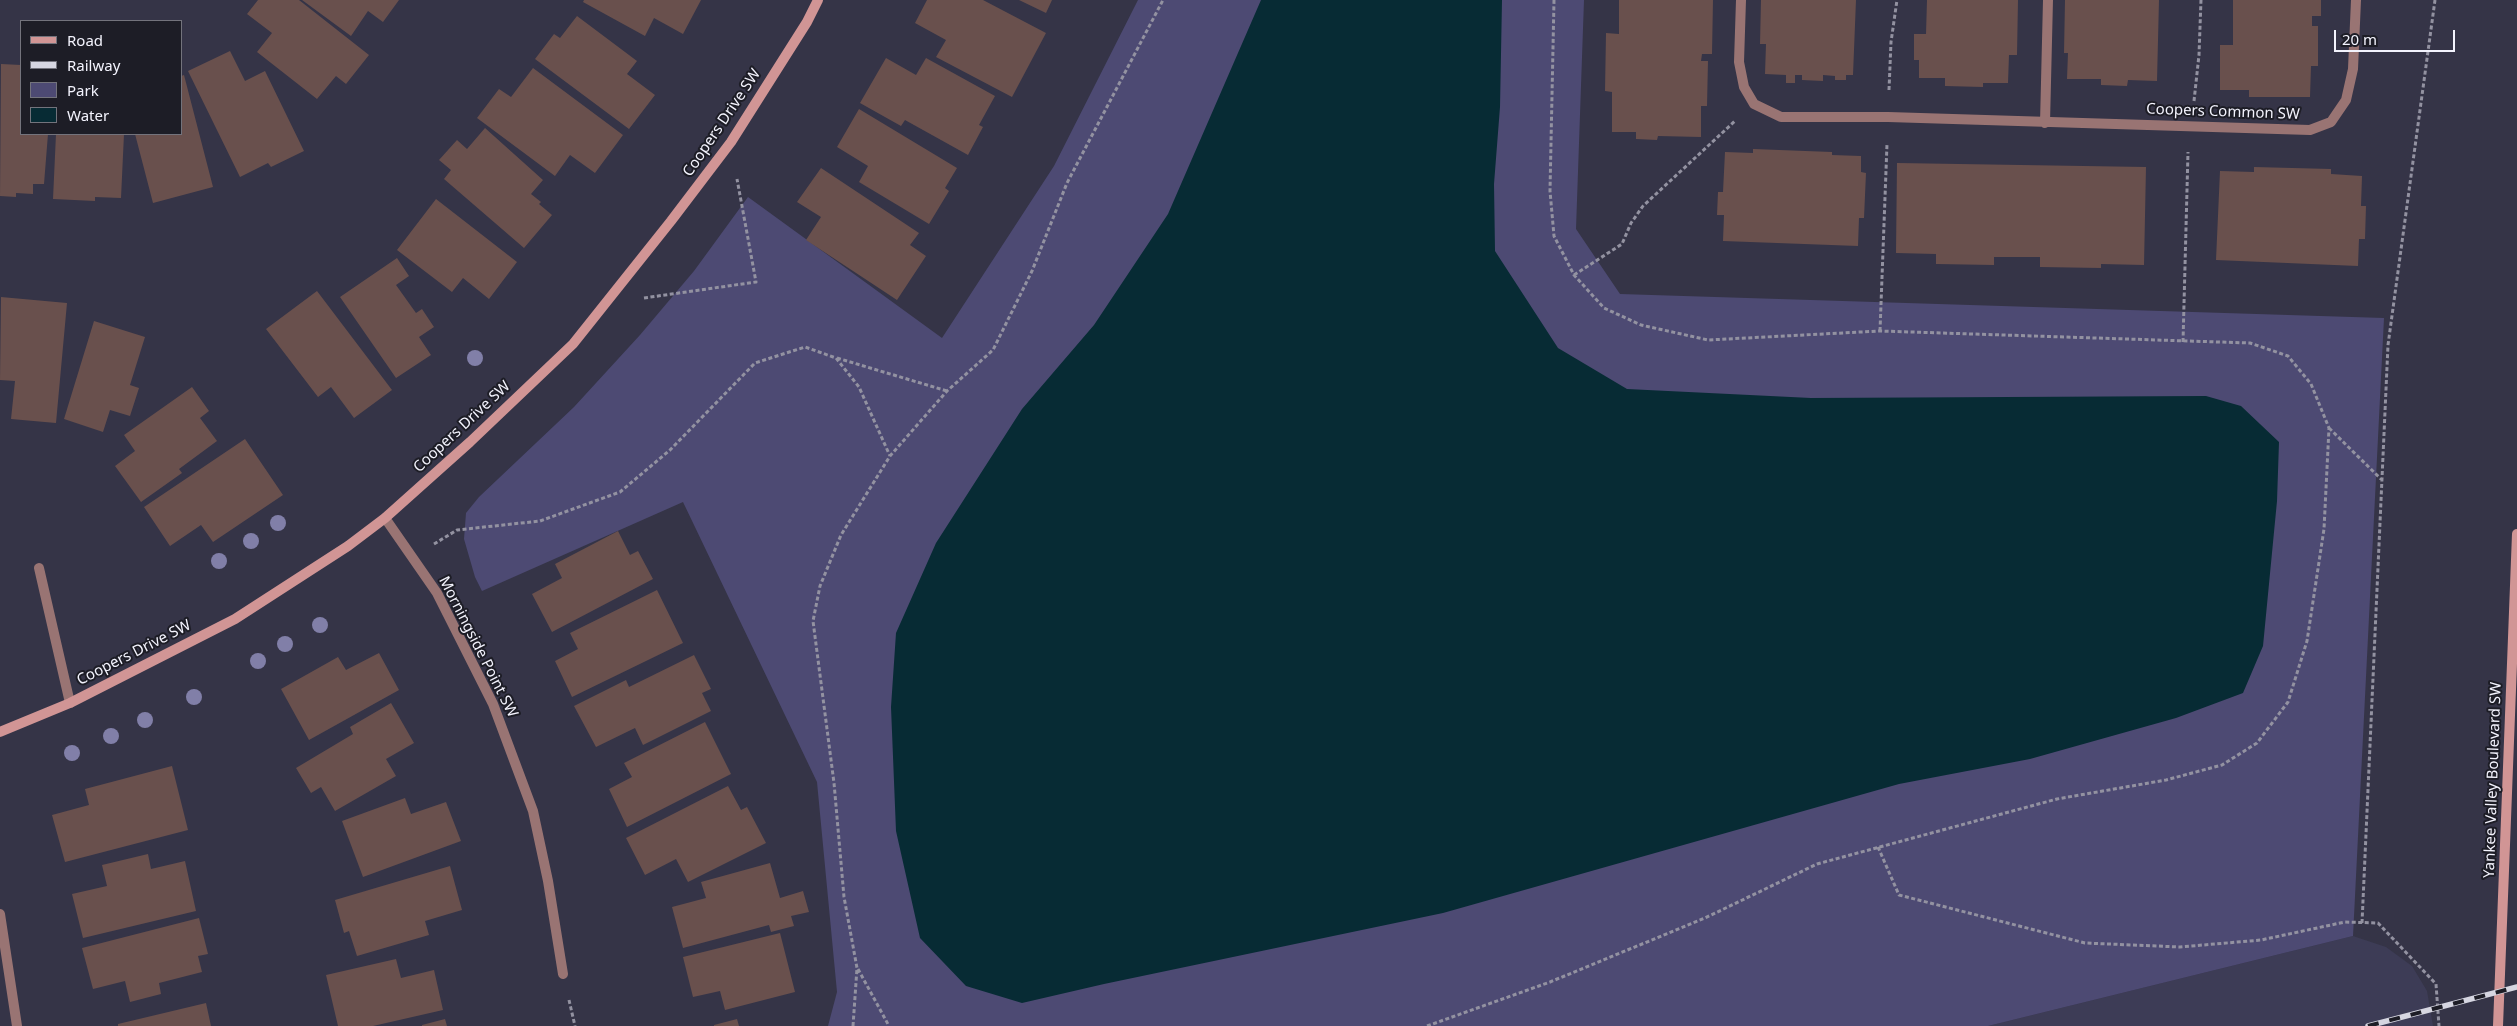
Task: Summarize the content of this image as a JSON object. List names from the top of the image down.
{
  "streets": {
    "street": [
      "Coopers Common SW",
      "Coopers Drive SW",
      "Morningside Point SW",
      "Yankee Valley Boulevard SW"
    ]
  },
  "crossings": [
    ["Coopers Drive SW", "Morningside Point SW"]
  ],
  "legend": [
    "Road",
    "Railway",
    "Park",
    "Water"
  ],
  "scale_bar": "20 m"
}
